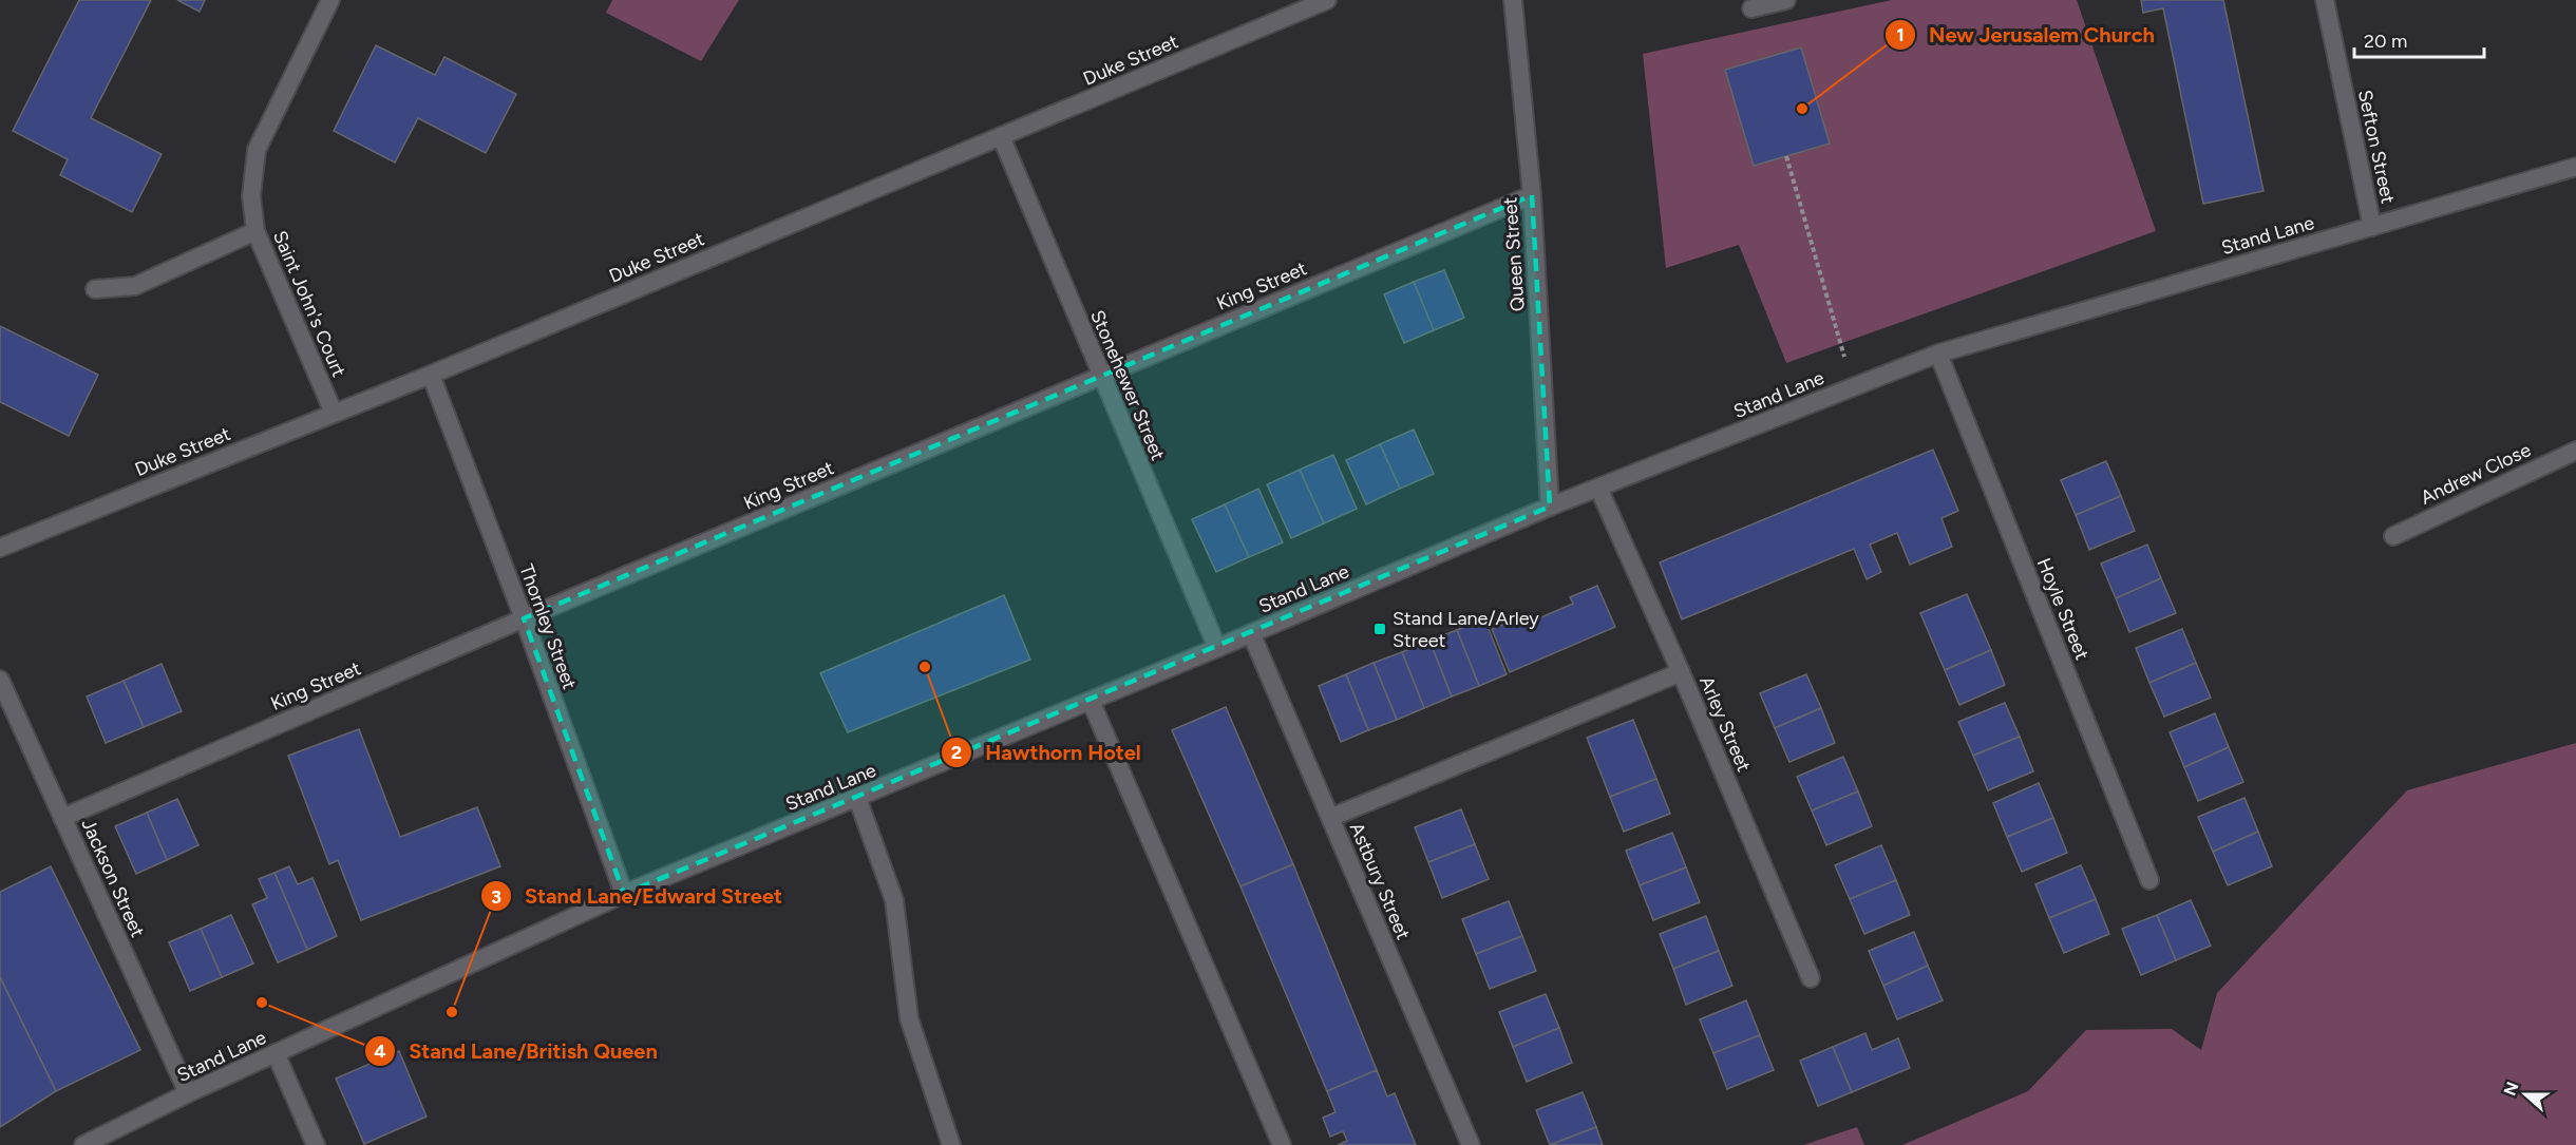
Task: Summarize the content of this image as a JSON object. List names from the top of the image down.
{
  "streets": {
    "street": [
      "Duke Street",
      "Sefton Street",
      "Stand Lane",
      "Queen Street",
      "King Street",
      "Saint John's Court",
      "Stonehewer Street",
      "Andrew Close",
      "Hoyle Street",
      "Thornley Street",
      "Arley Street",
      "Jackson Street",
      "Astbury Street"
    ]
  },
  "crossings": [
    ["Duke Street", "Saint John's Court"],
    ["Duke Street", "Stonehewer Street"],
    ["Duke Street", "Thornley Street"],
    ["Sefton Street", "Stand Lane"],
    ["Stand Lane", "Queen Street"],
    ["Stand Lane", "Stonehewer Street"],
    ["Stand Lane", "Hoyle Street"],
    ["Stand Lane", "Thornley Street"],
    ["Stand Lane", "Arley Street"],
    ["Stand Lane", "Jackson Street"],
    ["Stand Lane", "Astbury Street"],
    ["Queen Street", "King Street"],
    ["King Street", "Stonehewer Street"],
    ["King Street", "Thornley Street"],
    ["King Street", "Jackson Street"]
  ],
  "places": {
    "other": [
      "New Jerusalem Church",
      "Hawthorn Hotel",
      "Stand Lane/British Queen",
      "Stand Lane/Edward Street"
    ],
    "transit": ["Stand Lane/Arley Street"]
  },
  "scale_bar": "20 m",
  "north": "left"
}
